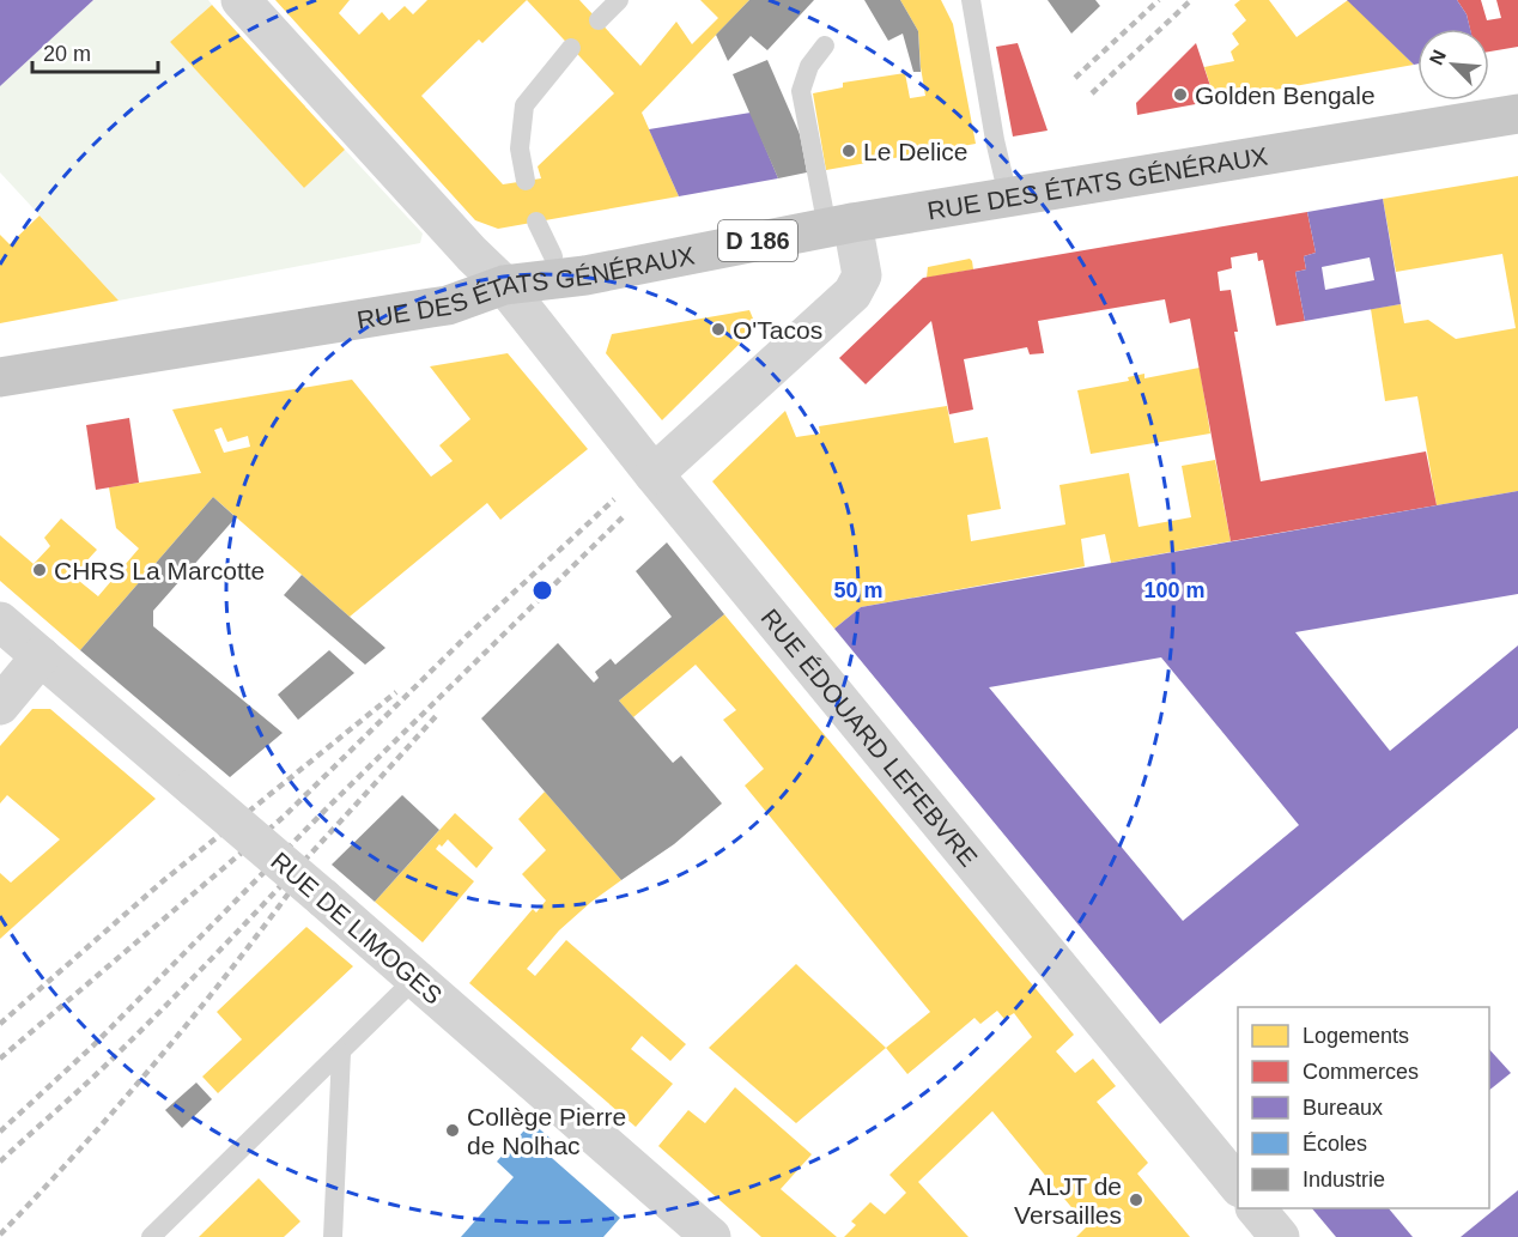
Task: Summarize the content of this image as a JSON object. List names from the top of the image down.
{
  "streets": {
    "main road": ["RUE DES ÉTATS GÉNÉRAUX", "D 186"],
    "street": ["RUE ÉDOUARD LEFEBVRE", "RUE DE LIMOGES"]
  },
  "crossings": [
    ["RUE DES ÉTATS GÉNÉRAUX", "RUE ÉDOUARD LEFEBVRE"]
  ],
  "places": [
    "Golden Bengale",
    "Le Delice",
    "O'Tacos",
    "CHRS La Marcotte",
    "Collège Pierre de Nolhac",
    "ALJT de Versailles"
  ],
  "legend": [
    "Logements",
    "Commerces",
    "Bureaux",
    "Écoles",
    "Industrie"
  ],
  "scale_bar": "20 m",
  "north": "top left",
  "rings": ["50 m", "100 m"]
}
